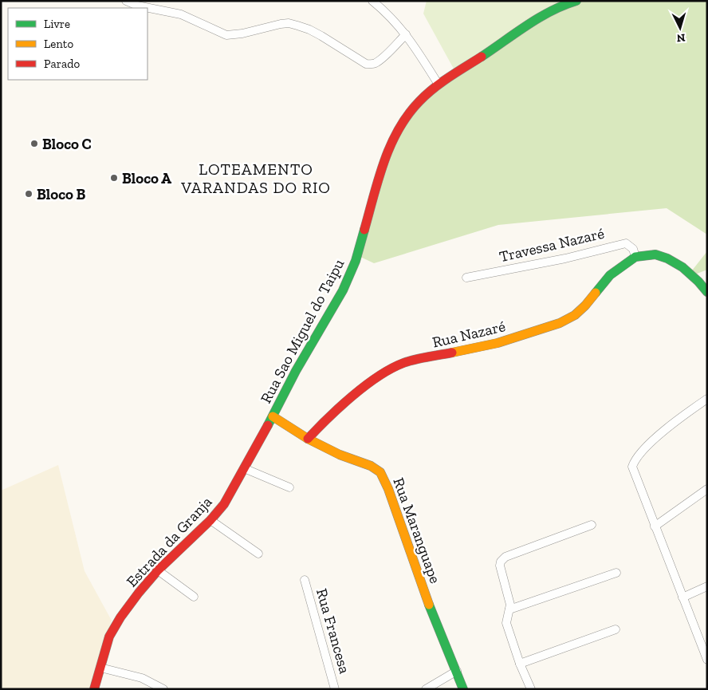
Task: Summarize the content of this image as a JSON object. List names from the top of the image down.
{
  "streets": {
    "street": [
      "Travessa Nazaré",
      "Rua Sao Miguel do Taipu",
      "Rua Nazaré",
      "Rua Maranguape",
      "Estrada da Granja",
      "Rua Francesa"
    ]
  },
  "crossings": [
    ["Travessa Nazaré", "Rua Nazaré"],
    ["Rua Sao Miguel do Taipu", "Rua Maranguape"],
    ["Rua Sao Miguel do Taipu", "Estrada da Granja"],
    ["Rua Nazaré", "Rua Maranguape"],
    ["Rua Maranguape", "Estrada da Granja"]
  ],
  "districts": ["LOTEAMENTO VARANDAS DO RIO"],
  "places": ["Bloco C", "Bloco A", "Bloco B"],
  "legend": ["Livre", "Lento", "Parado"],
  "north": "bottom"
}
